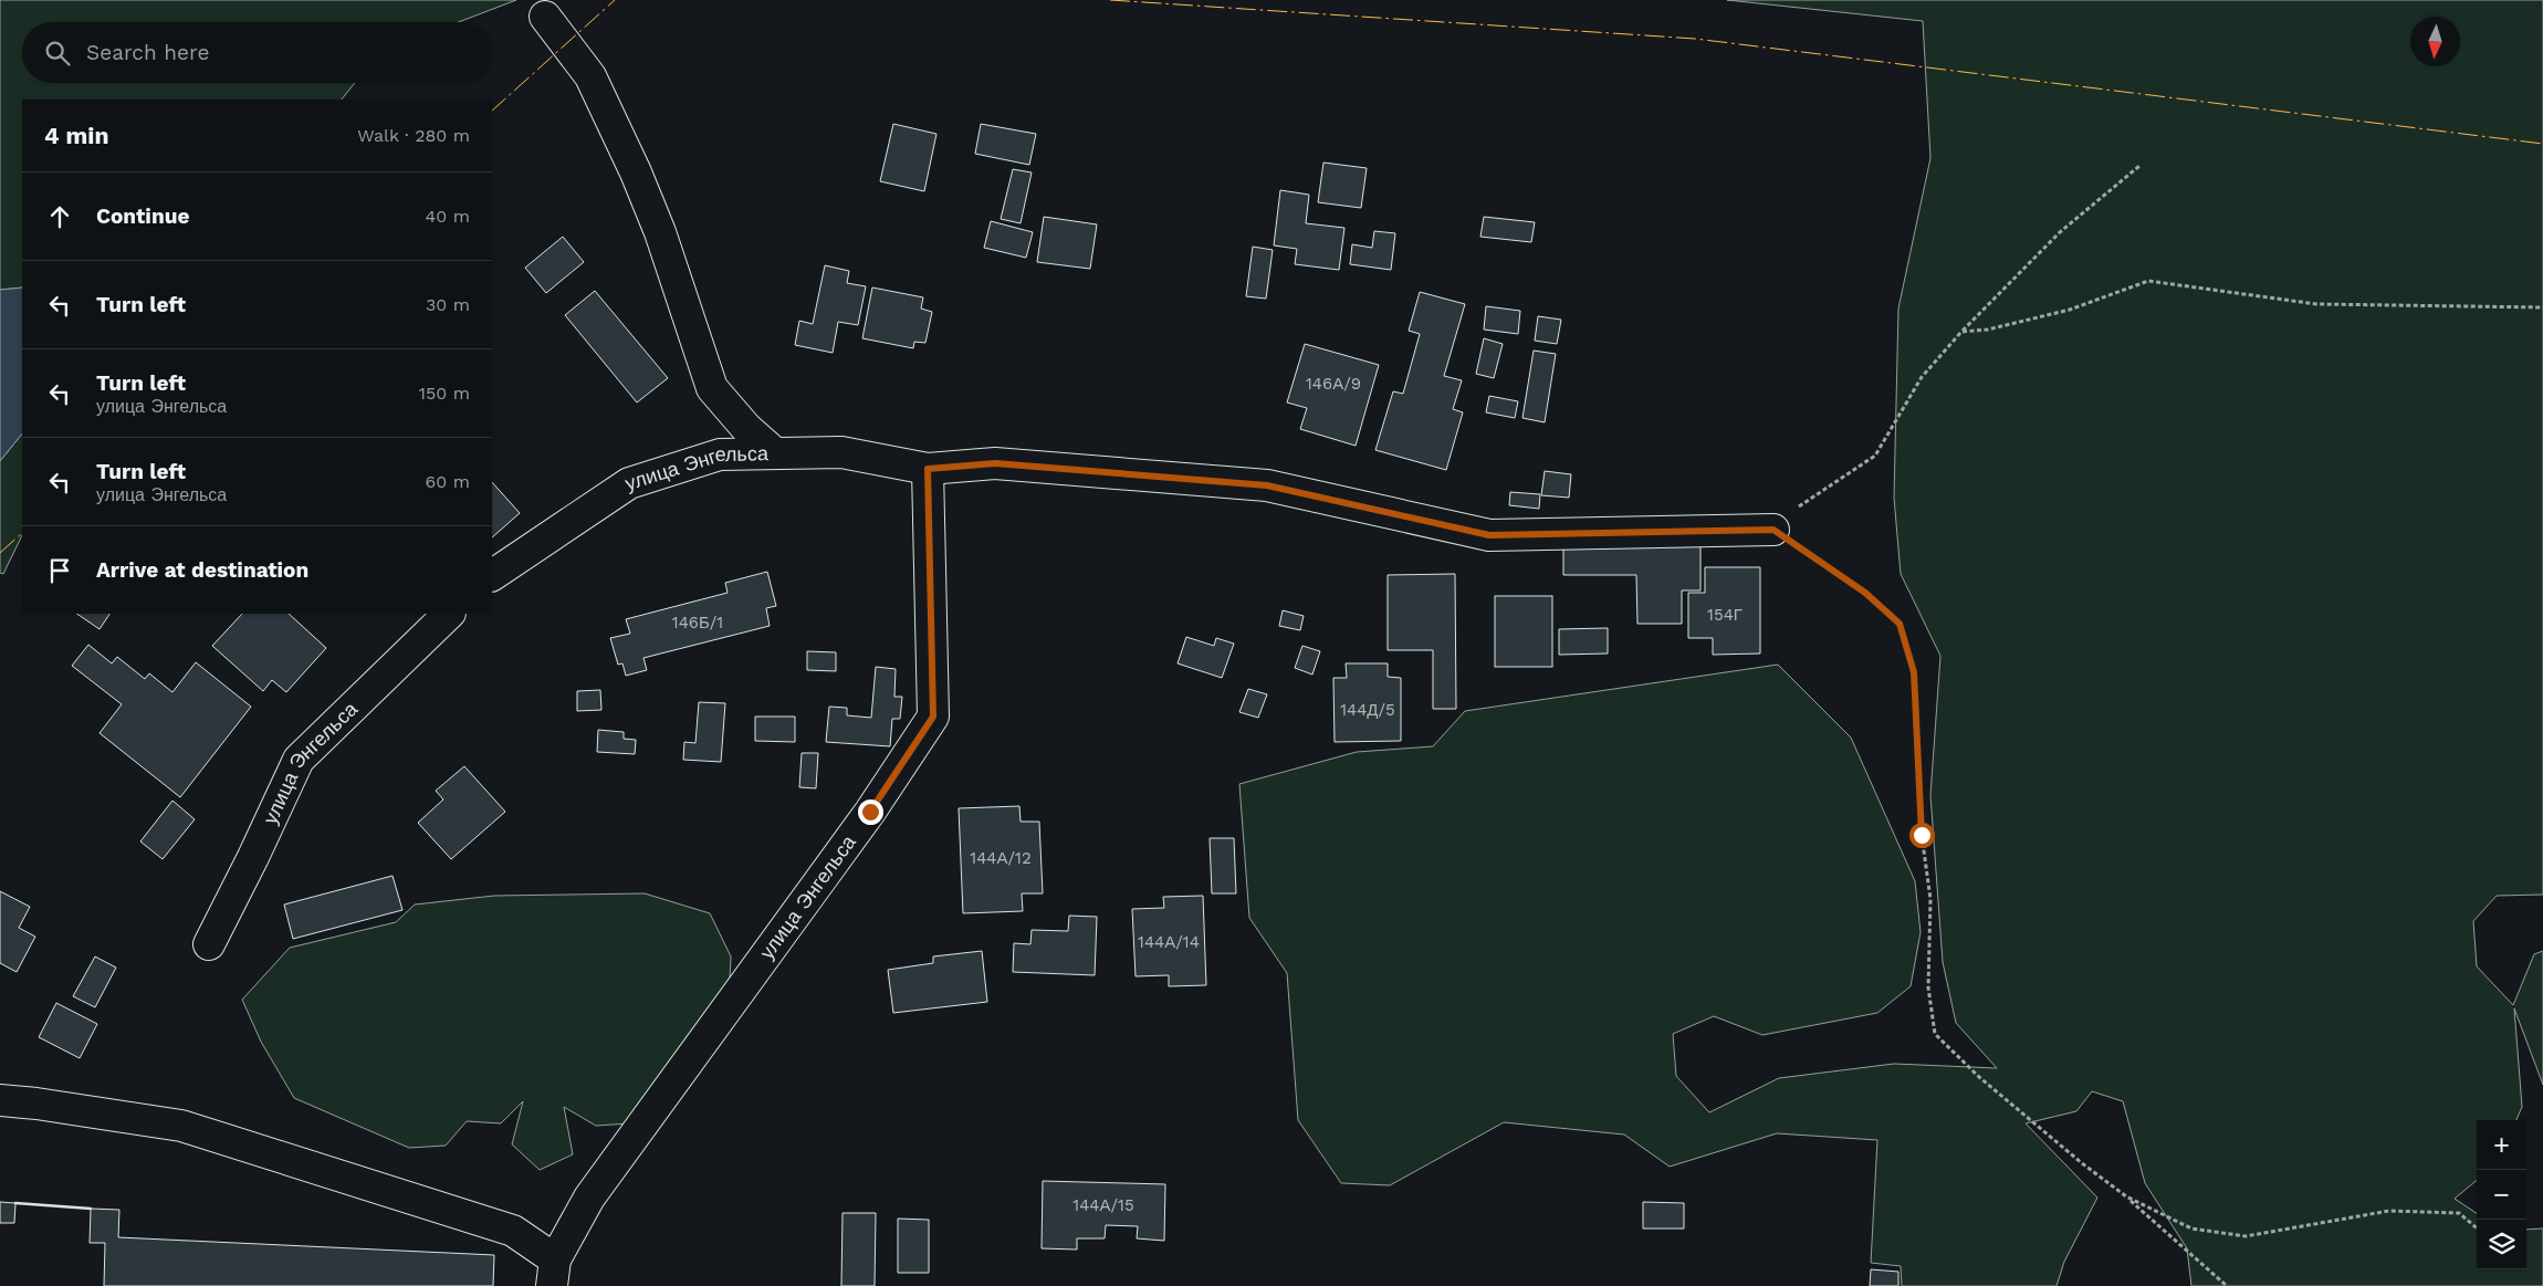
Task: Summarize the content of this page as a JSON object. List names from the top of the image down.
{
  "streets": {
    "street": ["улица Энгельса"]
  },
  "house_numbers": [
    "146А/9",
    "154Г",
    "146Б/1",
    "144Д/5",
    "144А/12",
    "144А/14",
    "144А/15"
  ],
  "north": "bottom",
  "page": {
    "search": "Search here",
    "heading": ["4 min", "Walk · 280 m"],
    "list": [
      ["Continue", "40 m"],
      ["Turn left", "30 m"],
      ["Turn left", "улица Энгельса", "150 m"],
      ["Turn left", "улица Энгельса", "60 m"],
      "Arrive at destination"
    ],
    "map_buttons": ["+", "−"]
  }
}
